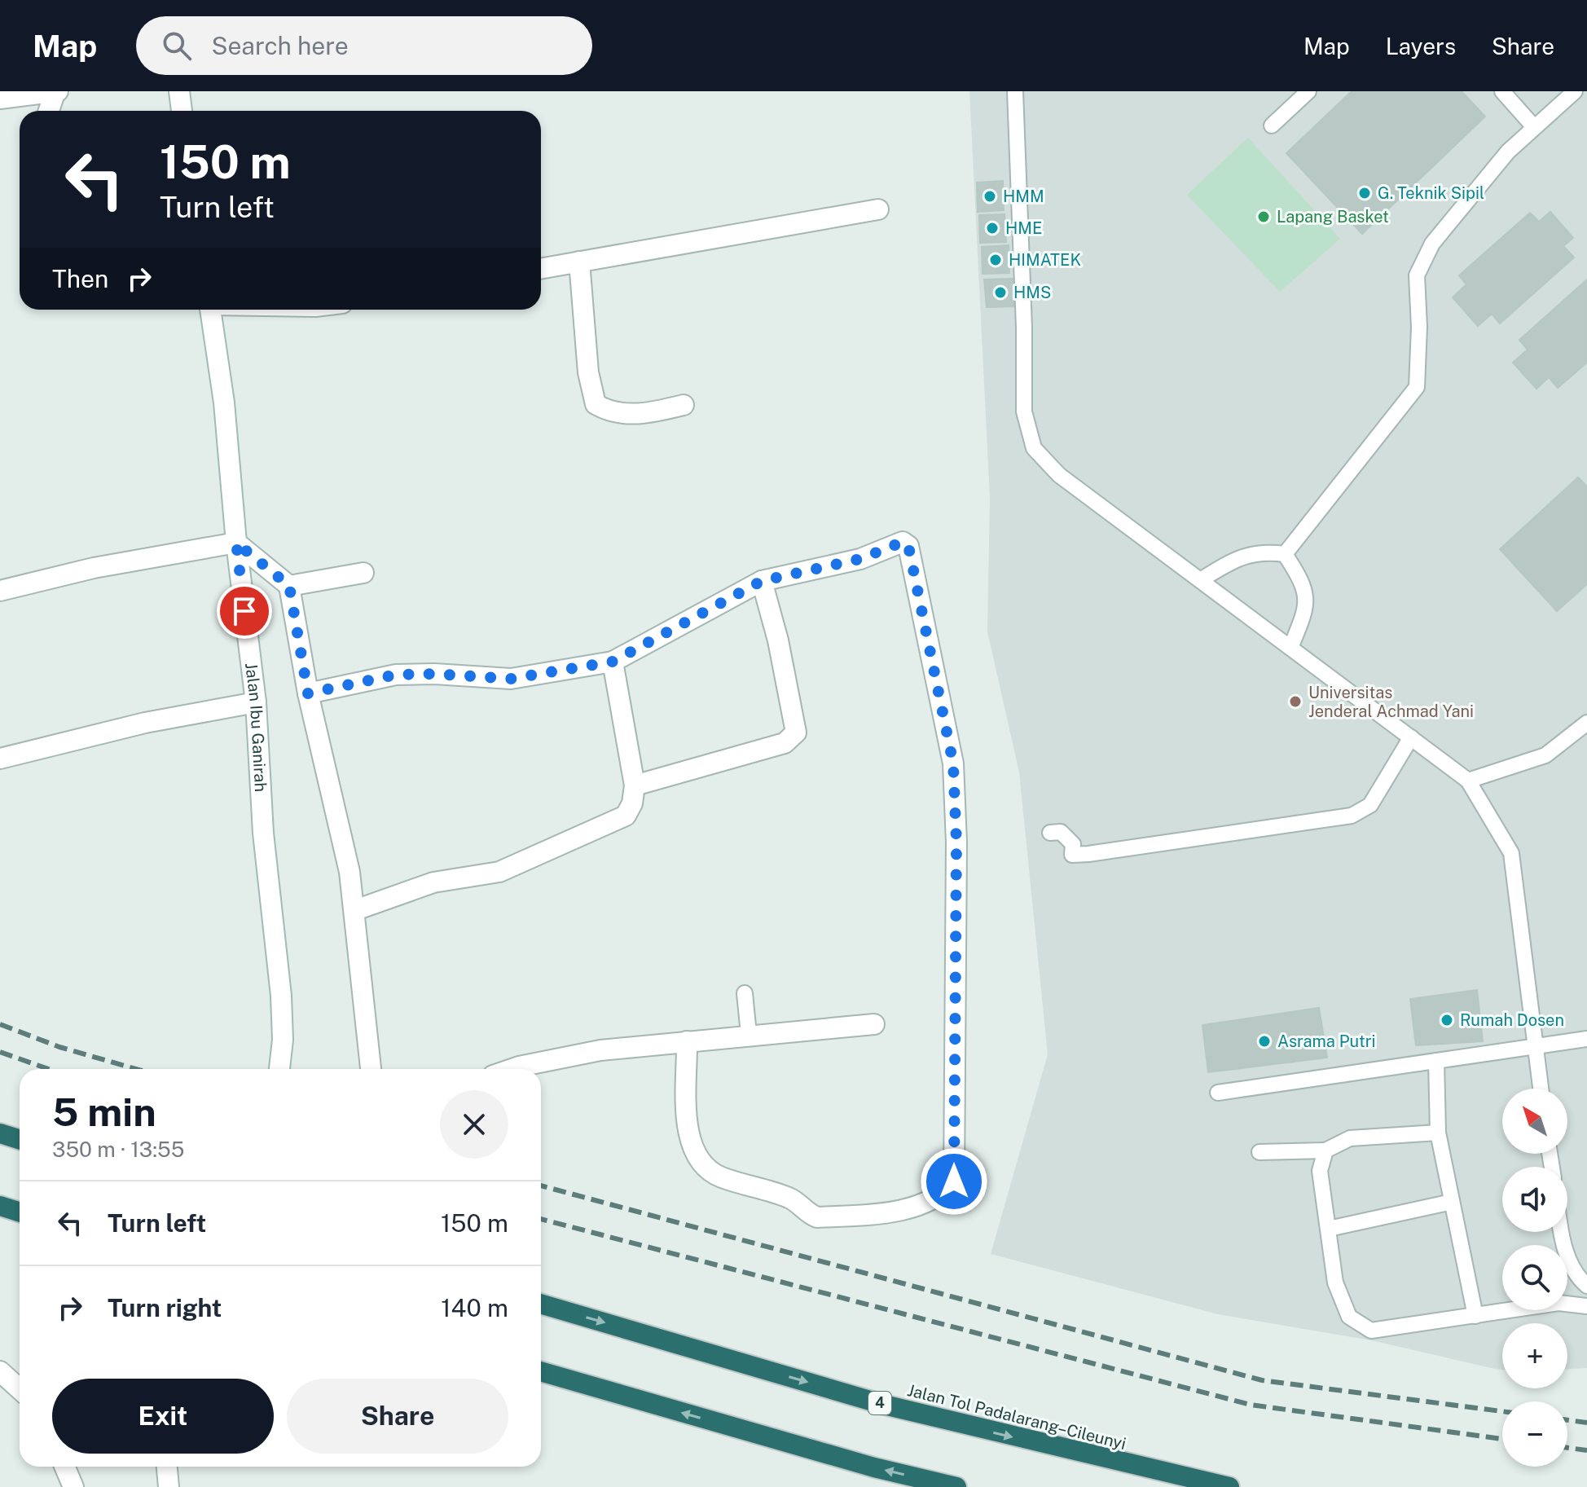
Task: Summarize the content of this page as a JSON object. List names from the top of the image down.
{
  "streets": {
    "highway": ["4", "Jalan Tol Padalarang–Cileunyi"],
    "street": ["Jalan Ibu Ganirah"]
  },
  "places": [
    "G. Teknik Sipil",
    "HMM",
    "Lapang Basket",
    "HME",
    "HIMATEK",
    "HMS",
    "Universitas Jenderal Achmad Yani",
    "Rumah Dosen",
    "Asrama Putri"
  ],
  "north": "top left",
  "page": {
    "header": "Map",
    "search": "Search here",
    "nav": ["Map", "Layers", "Share"],
    "turn": ["150 m", "Turn left"],
    "then": "Then",
    "heading": ["5 min", "350 m · 13:55"],
    "map_buttons": ["+", "−"],
    "list": [
      {
        "name": "Turn left",
        "value": "150 m"
      },
      {
        "name": "Turn right",
        "value": "140 m"
      }
    ],
    "buttons": ["Exit", "Share"]
  }
}
